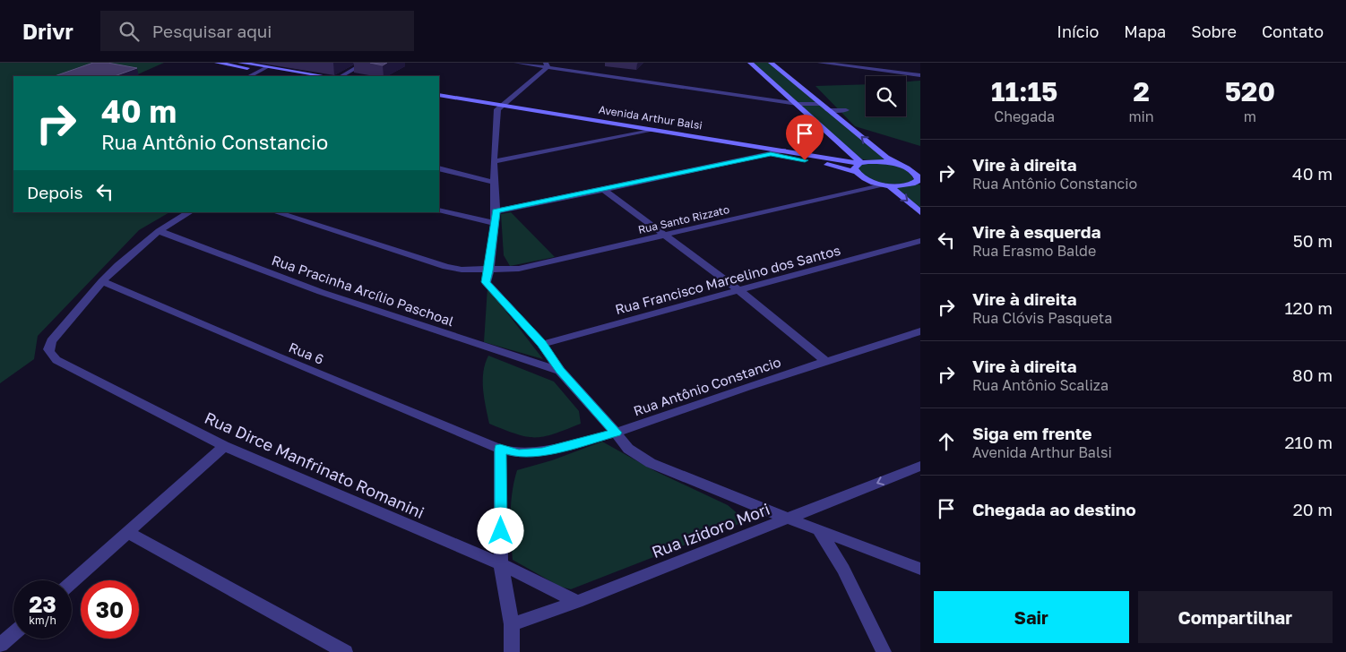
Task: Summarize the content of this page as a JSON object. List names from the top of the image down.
{
  "streets": {
    "main road": ["Avenida Arthur Balsi"],
    "street": [
      "Rua Santo Rizzato",
      "Rua Francisco Marcelino dos Santos",
      "Rua Pracinha Arcílio Paschoal",
      "Rua 6",
      "Rua Antônio Constancio",
      "Rua Dirce Manfrinato Romanini",
      "Rua Izidoro Mori"
    ]
  },
  "crossings": [
    ["Avenida Arthur Balsi", "Rua Santo Rizzato"],
    ["Rua 6", "Rua Antônio Constancio"],
    ["Rua 6", "Rua Dirce Manfrinato Romanini"],
    ["Rua Dirce Manfrinato Romanini", "Rua Izidoro Mori"]
  ],
  "page": {
    "header": "Drivr",
    "search": "Pesquisar aqui",
    "nav": [
      "Início",
      "Mapa",
      "Sobre",
      "Contato"
    ],
    "eta": [
      "11:15",
      "Chegada",
      "2",
      "min",
      "520",
      "m"
    ],
    "turn": ["40 m", "Rua Antônio Constancio"],
    "list": [
      {
        "name": "Vire à direita",
        "note": "Rua Antônio Constancio",
        "value": "40 m"
      },
      {
        "name": "Vire à esquerda",
        "note": "Rua Erasmo Balde",
        "value": "50 m"
      },
      {
        "name": "Vire à direita",
        "note": "Rua Clóvis Pasqueta",
        "value": "120 m"
      },
      {
        "name": "Vire à direita",
        "note": "Rua Antônio Scaliza",
        "value": "80 m"
      },
      {
        "name": "Siga em frente",
        "note": "Avenida Arthur Balsi",
        "value": "210 m"
      },
      {
        "name": "Chegada ao destino",
        "value": "20 m"
      }
    ],
    "then": "Depois",
    "speed": "23 km/h",
    "limit": "30",
    "buttons": ["Sair", "Compartilhar"]
  }
}
